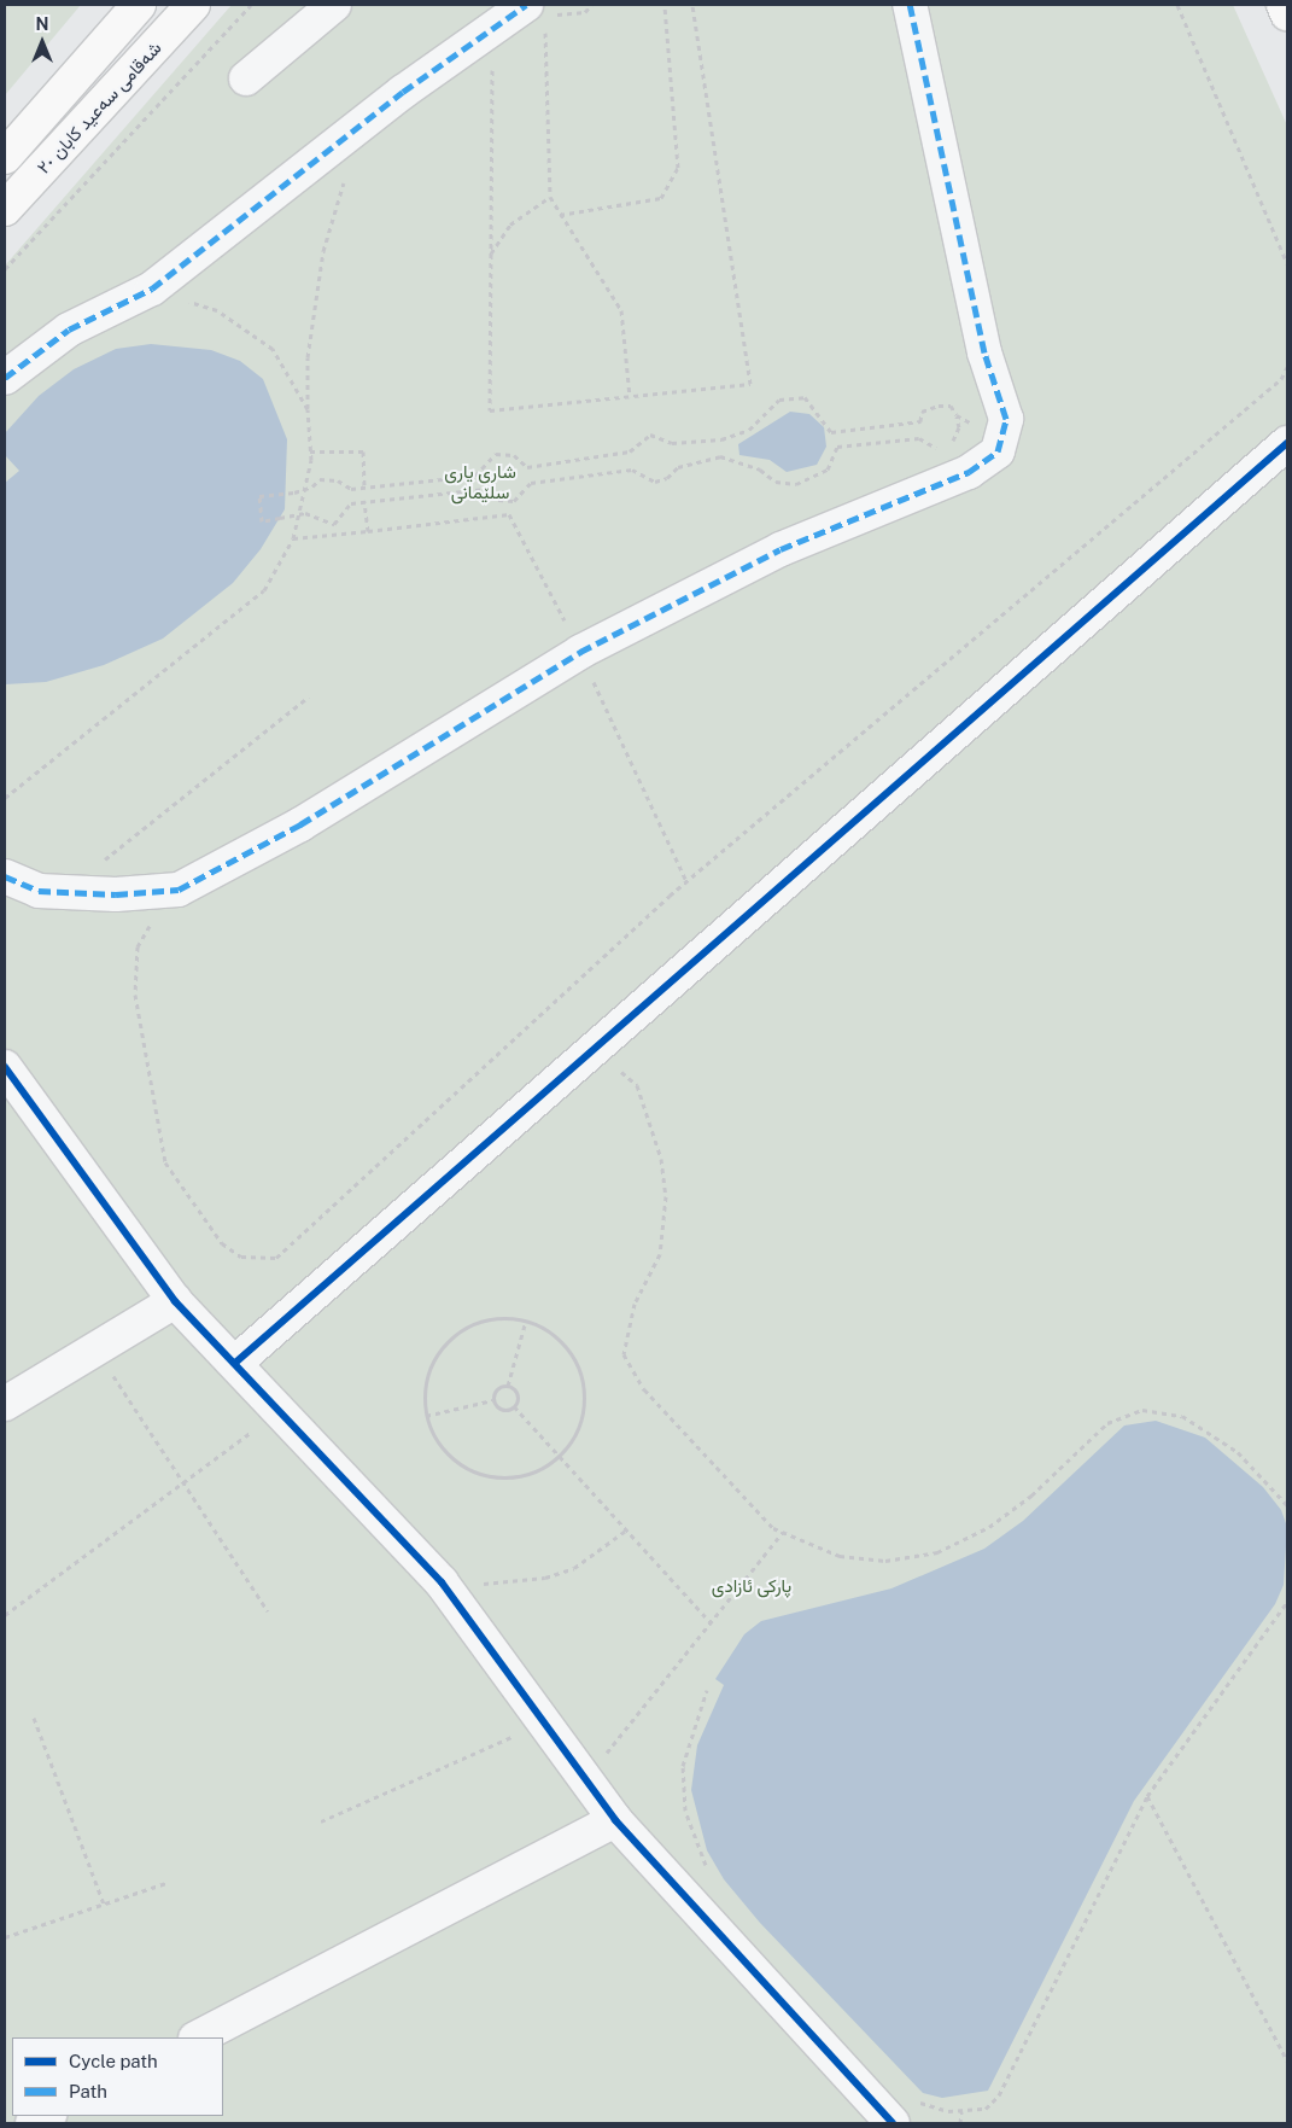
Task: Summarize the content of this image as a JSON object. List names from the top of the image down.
{
  "streets": {
    "main road": ["شەقامی سەعید کابان ٢٠"]
  },
  "parks": ["شاری یاری سلێمانی", "پارکی ئازادی"],
  "legend": ["Cycle path", "Path"],
  "north": "top"
}
